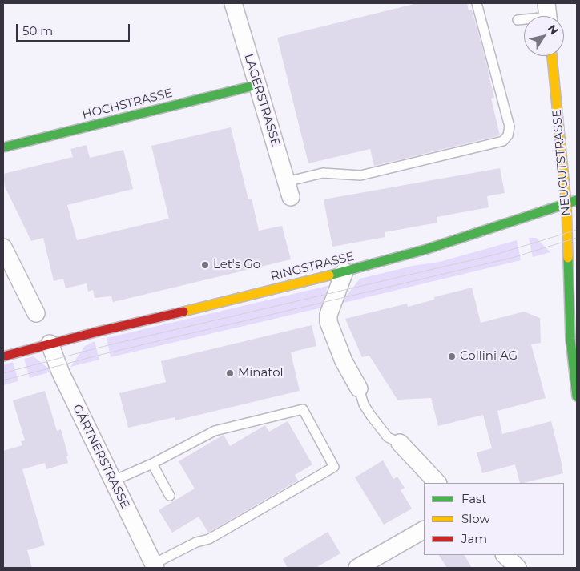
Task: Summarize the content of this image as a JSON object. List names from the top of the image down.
{
  "streets": {
    "street": [
      "LAGERSTRASSE",
      "HOCHSTRASSE",
      "NEUGUTSTRASSE",
      "RINGSTRASSE",
      "GÄRTNERSTRASSE"
    ]
  },
  "crossings": [
    ["LAGERSTRASSE", "HOCHSTRASSE"],
    ["NEUGUTSTRASSE", "RINGSTRASSE"],
    ["RINGSTRASSE", "GÄRTNERSTRASSE"]
  ],
  "places": ["Let's Go", "Collini AG", "Minatol"],
  "legend": ["Fast", "Slow", "Jam"],
  "scale_bar": "50 m",
  "north": "top right"
}
